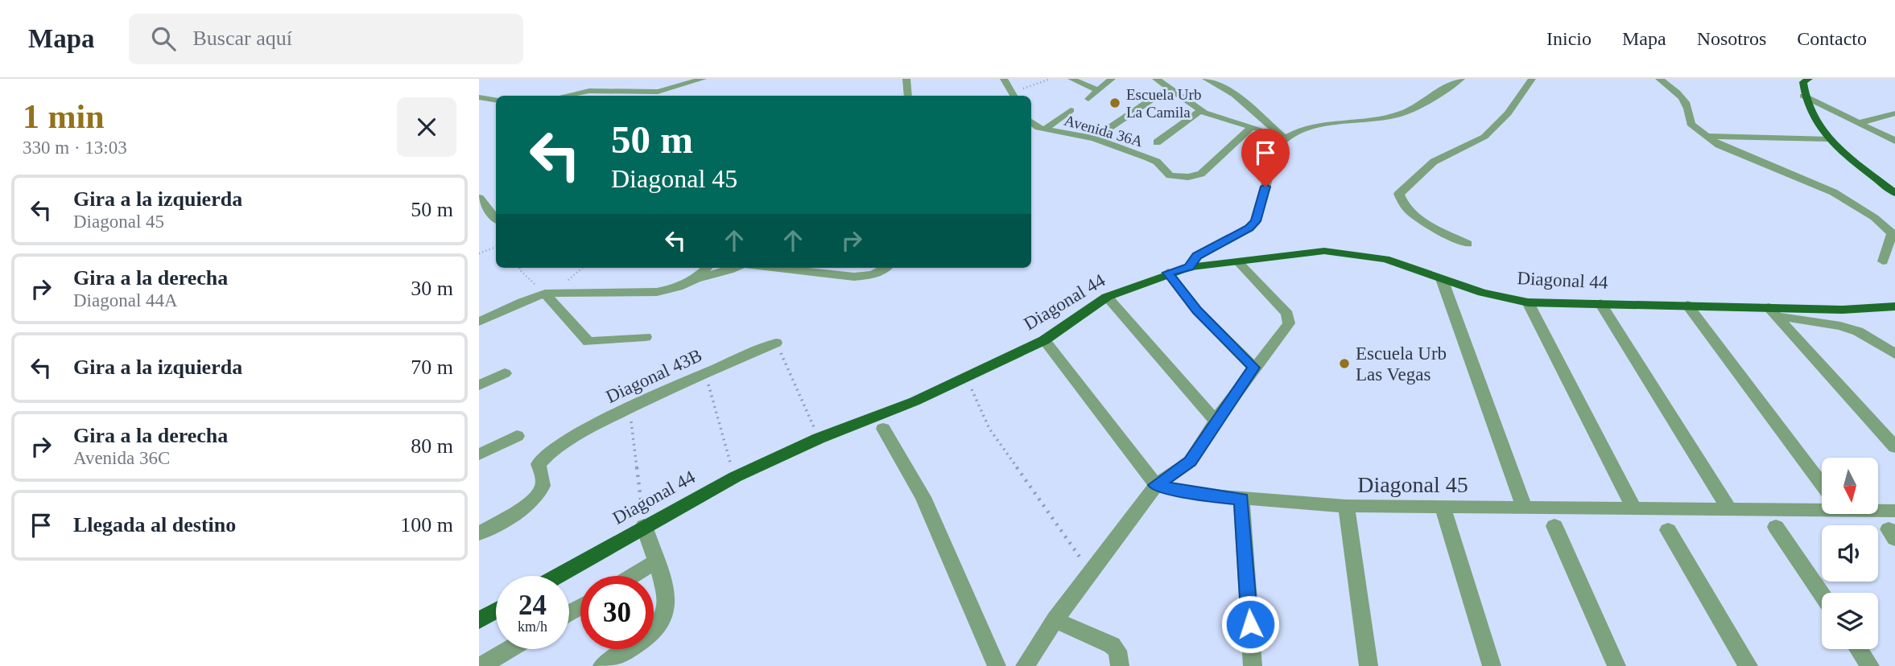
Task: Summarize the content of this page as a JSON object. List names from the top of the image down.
{
  "streets": {
    "main road": ["Diagonal 44"],
    "street": ["Avenida 36A", "Diagonal 43B", "Diagonal 45"]
  },
  "places": ["Escuela Urb La Camila", "Escuela Urb Las Vegas"],
  "north": "bottom",
  "page": {
    "header": "Mapa",
    "search": "Buscar aquí",
    "nav": [
      "Inicio",
      "Mapa",
      "Nosotros",
      "Contacto"
    ],
    "heading": ["1 min", "330 m · 13:03"],
    "turn": ["50 m", "Diagonal 45"],
    "list": [
      {
        "name": "Gira a la izquierda",
        "note": "Diagonal 45",
        "value": "50 m"
      },
      {
        "name": "Gira a la derecha",
        "note": "Diagonal 44A",
        "value": "30 m"
      },
      {
        "name": "Gira a la izquierda",
        "value": "70 m"
      },
      {
        "name": "Gira a la derecha",
        "note": "Avenida 36C",
        "value": "80 m"
      },
      {
        "name": "Llegada al destino",
        "value": "100 m"
      }
    ],
    "speed": "24 km/h",
    "limit": "30"
  }
}
